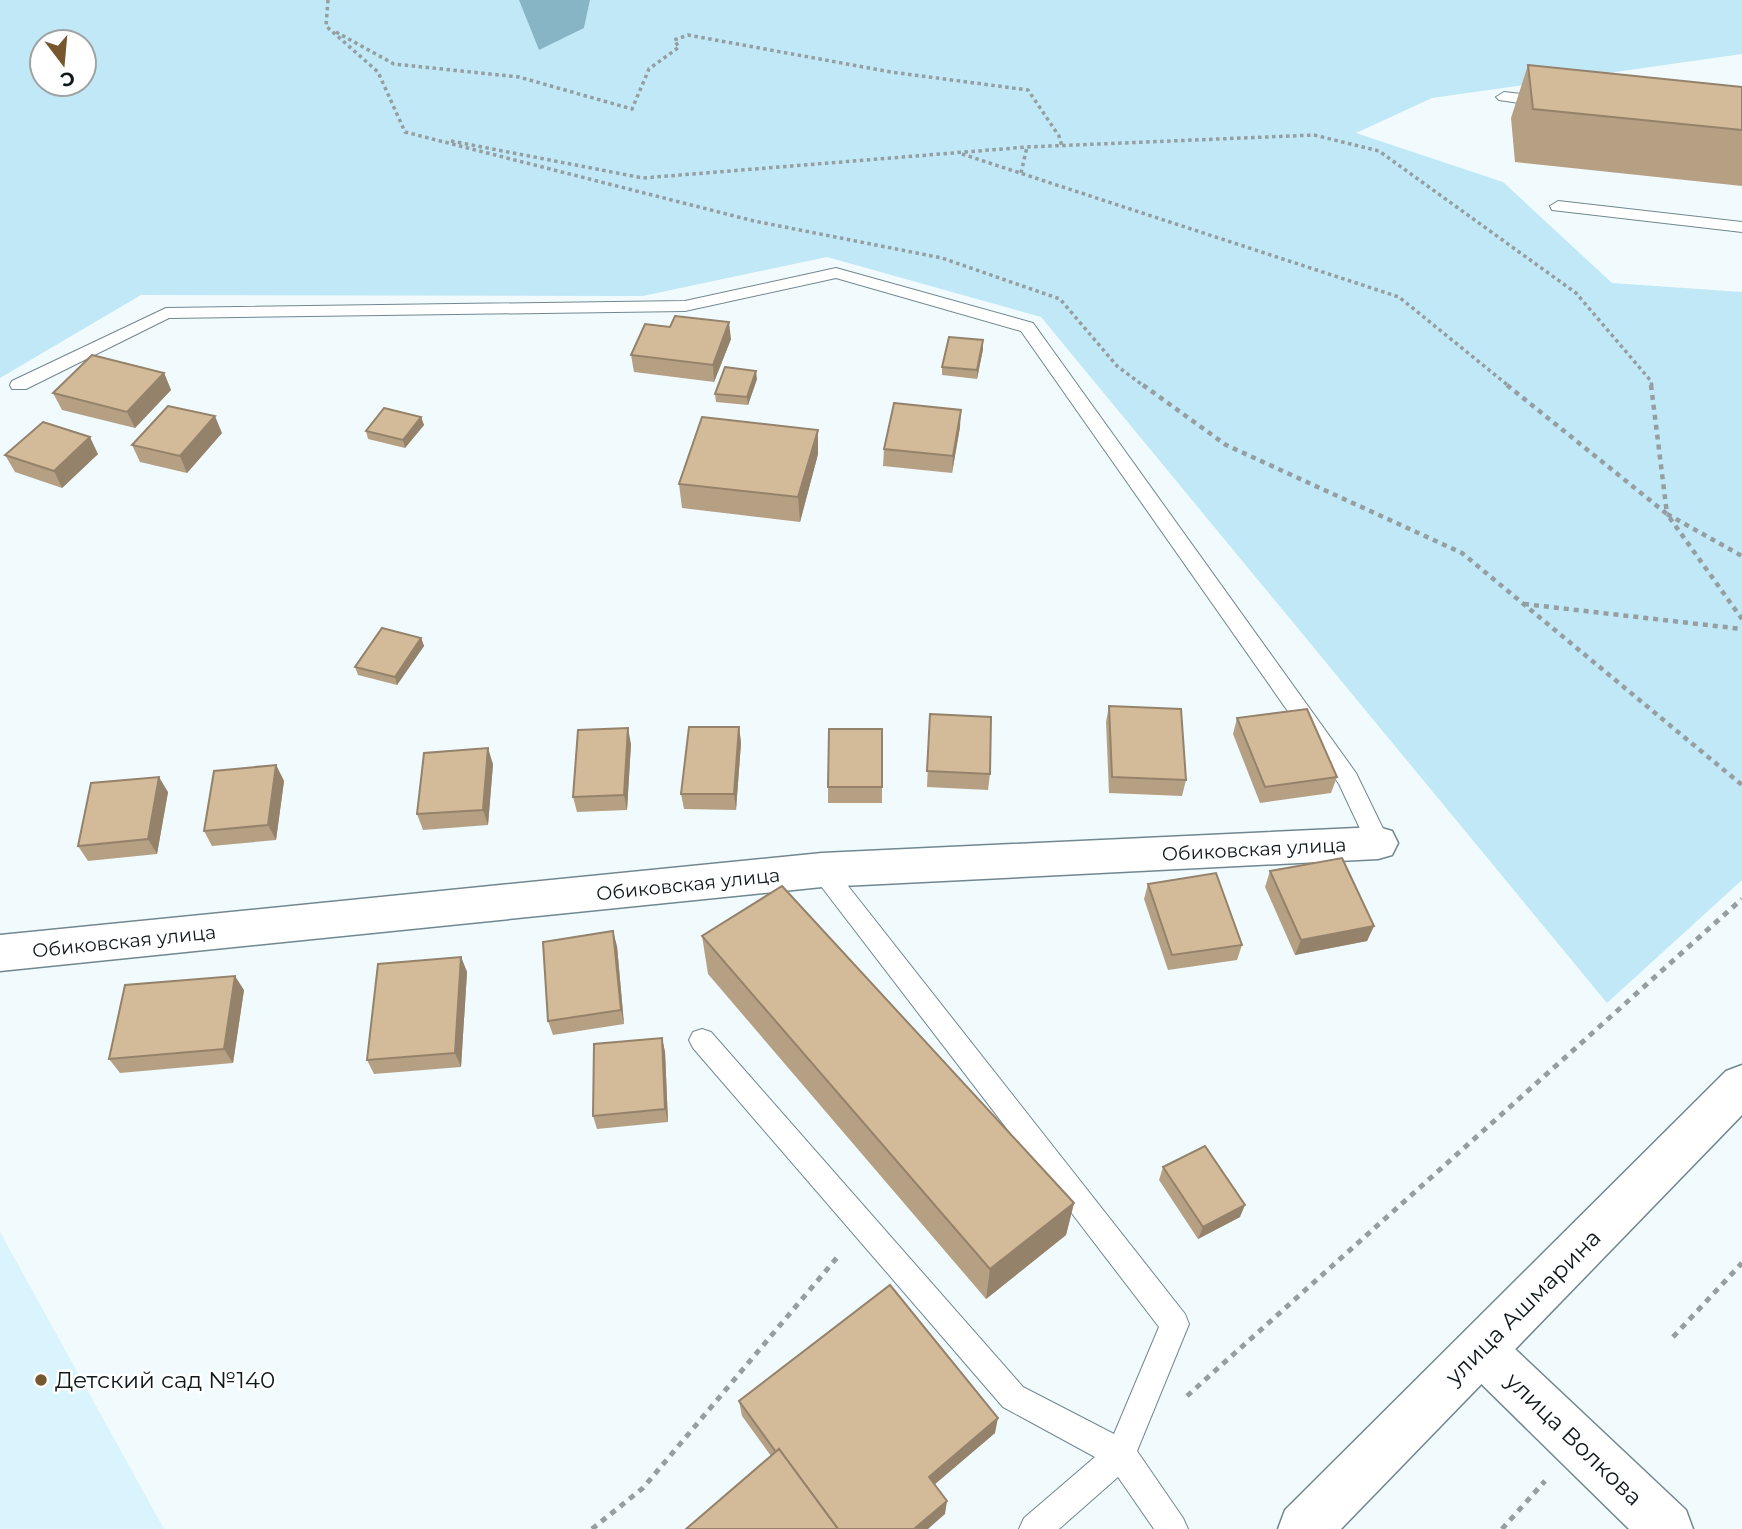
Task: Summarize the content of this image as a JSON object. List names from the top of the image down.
{
  "streets": {
    "street": ["Обиковская улица", "улица Ашмарина", "улица Волкова"]
  },
  "crossings": [
    ["улица Ашмарина", "улица Волкова"]
  ],
  "places": ["Детский сад №140"],
  "north": "bottom"
}
